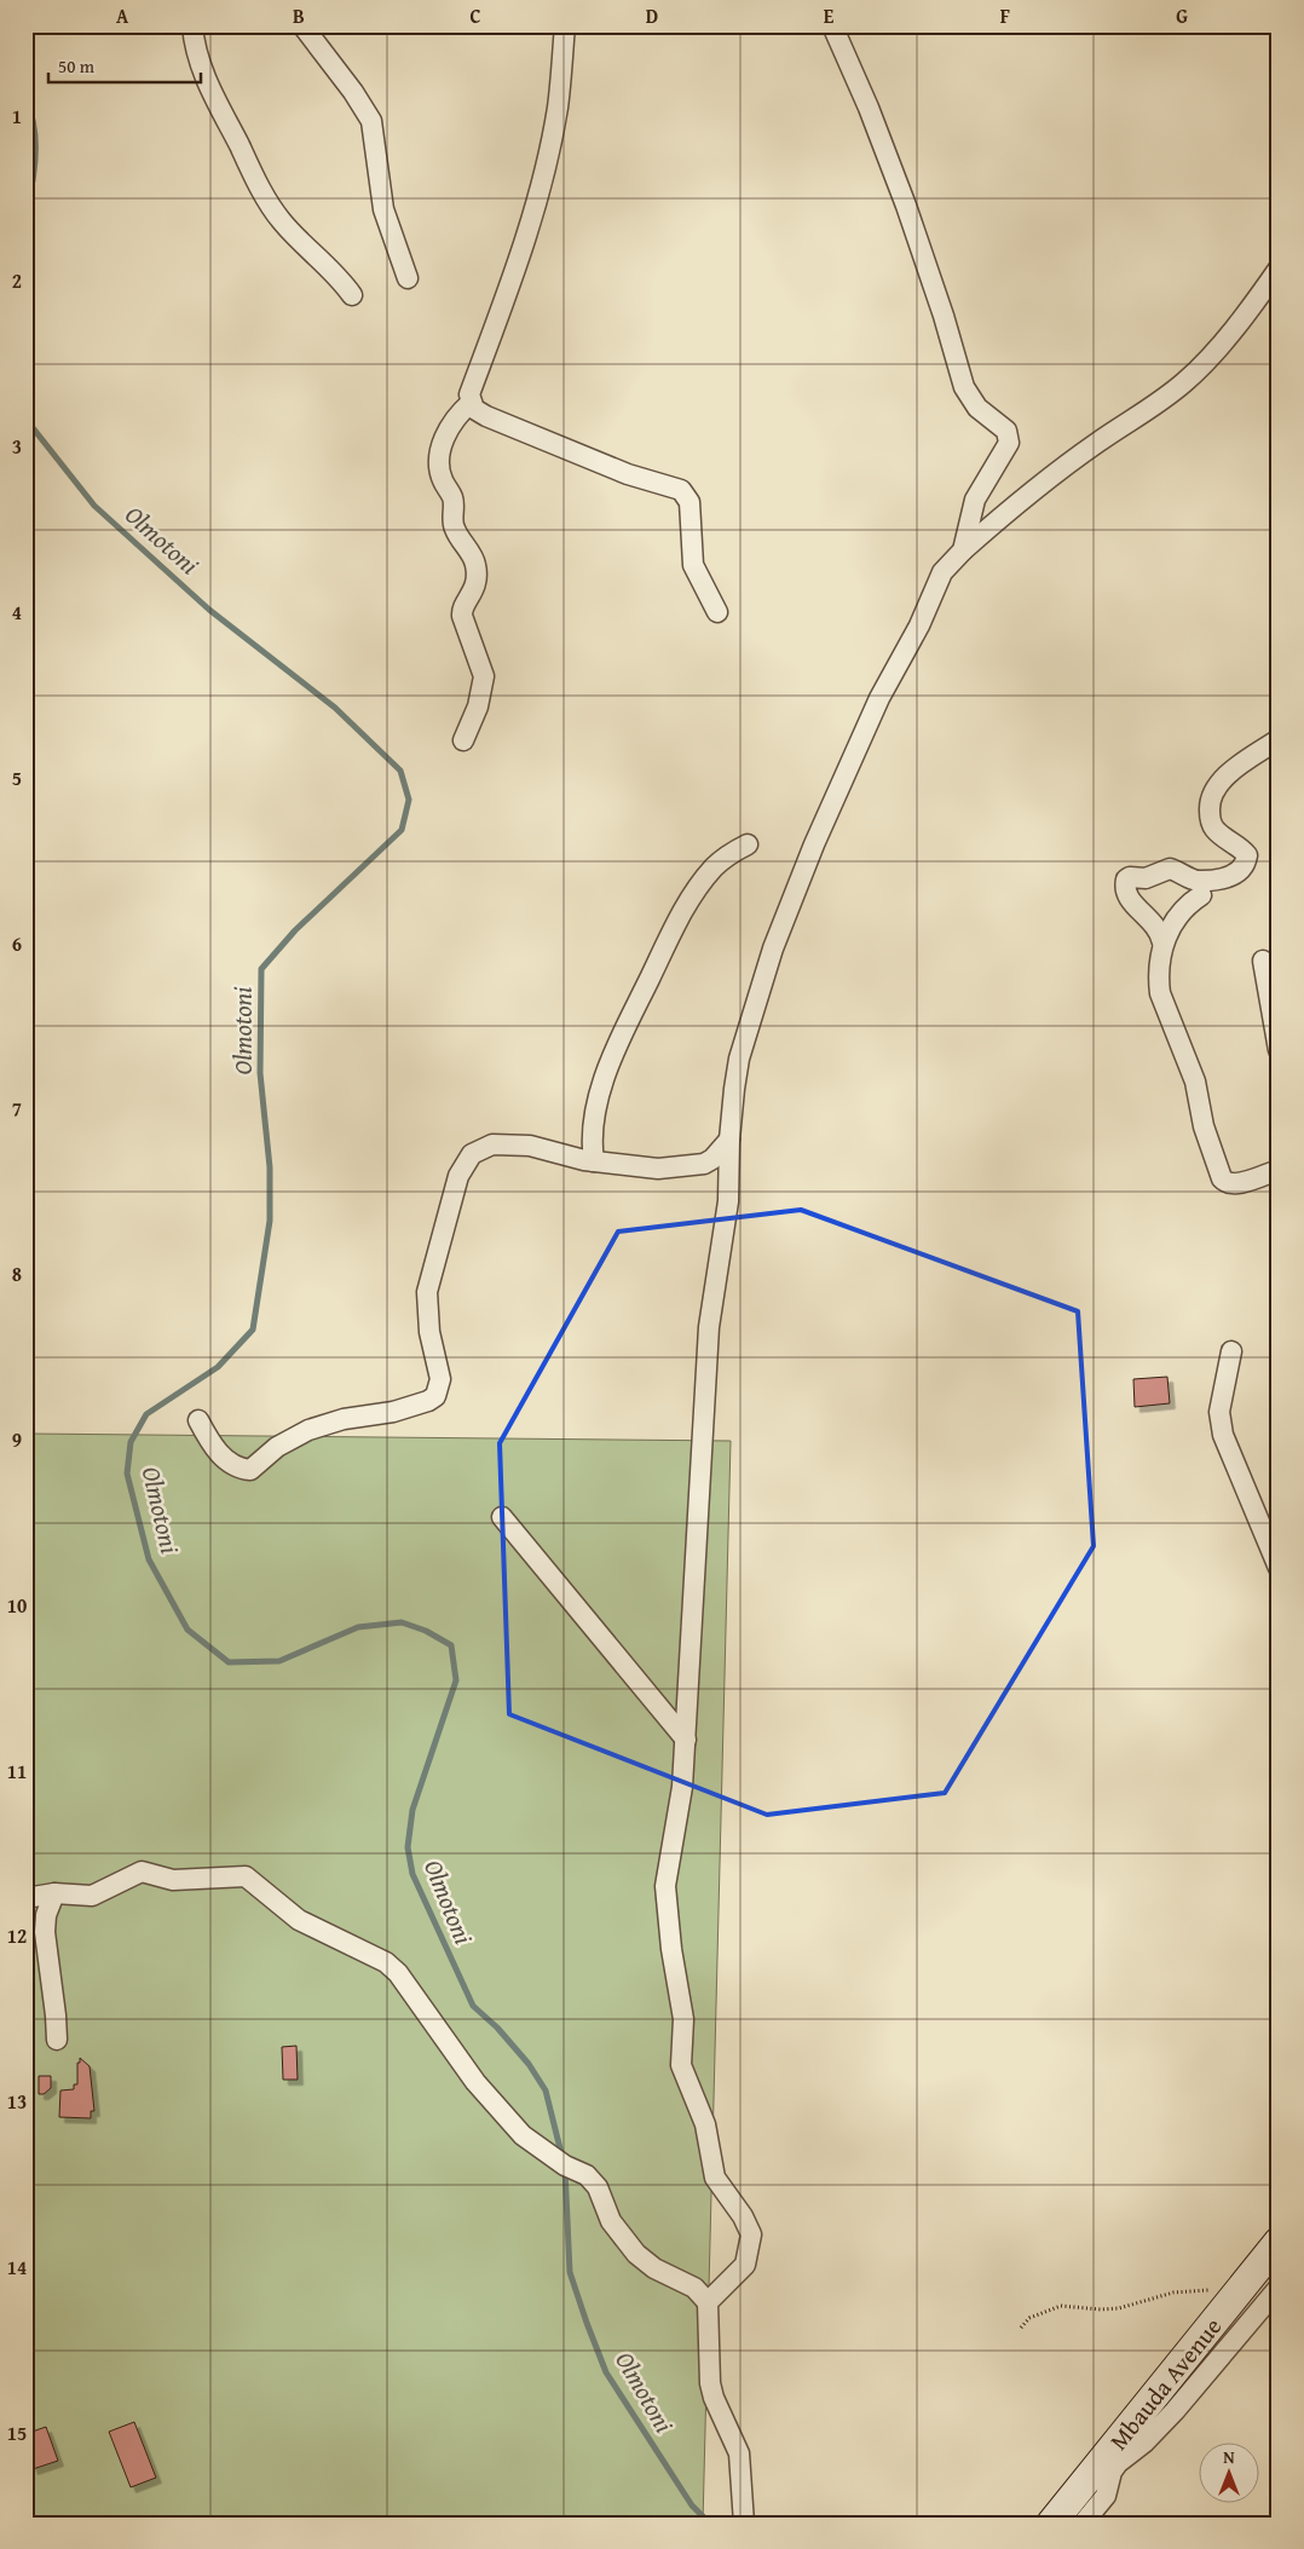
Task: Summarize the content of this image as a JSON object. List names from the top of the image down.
{
  "streets": {
    "street": ["Mbauda Avenue"]
  },
  "water": ["Olmotoni"],
  "scale_bar": "50 m",
  "north": "top",
  "grid": {
    "columns": [
      "A",
      "B",
      "C",
      "D",
      "E",
      "F",
      "G"
    ],
    "rows": [
      "1",
      "2",
      "3",
      "4",
      "5",
      "6",
      "7",
      "8",
      "9",
      "10",
      "11",
      "12",
      "13",
      "14",
      "15"
    ]
  }
}
